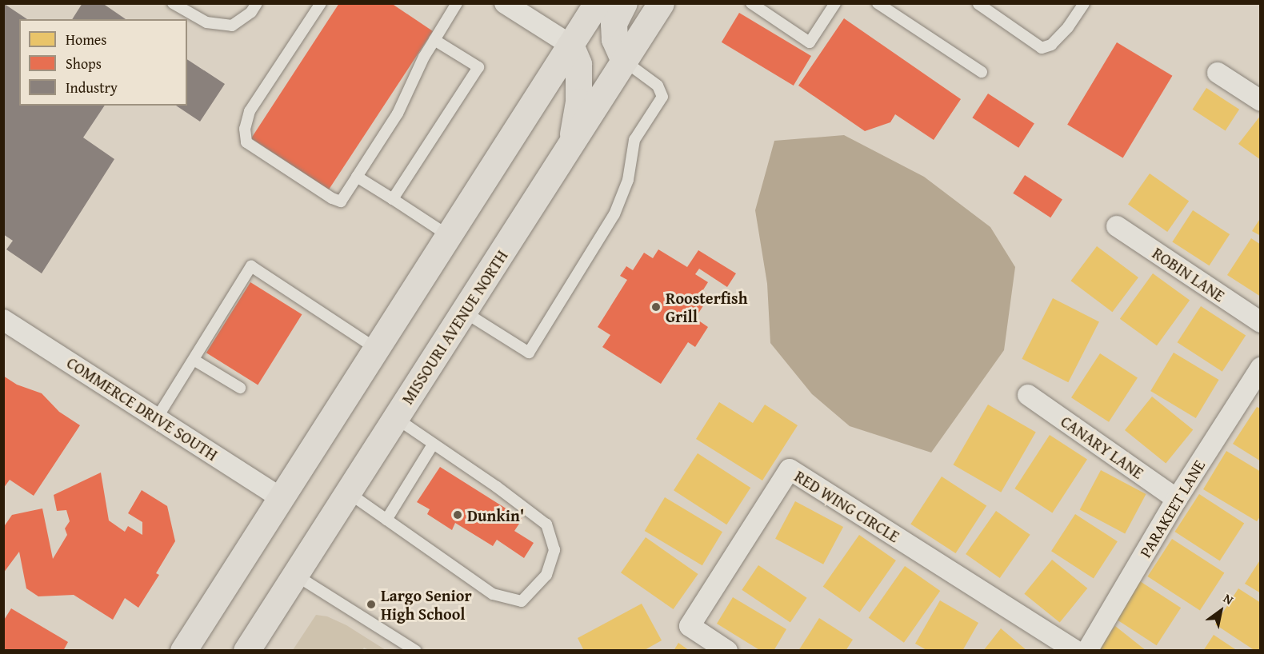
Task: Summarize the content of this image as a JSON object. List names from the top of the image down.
{
  "streets": {
    "main road": ["MISSOURI AVENUE NORTH"],
    "street": [
      "ROBIN LANE",
      "COMMERCE DRIVE SOUTH",
      "CANARY LANE",
      "RED WING CIRCLE",
      "PARAKEET LANE"
    ]
  },
  "crossings": [
    ["CANARY LANE", "PARAKEET LANE"]
  ],
  "places": ["Roosterfish Grill", "Dunkin'", "Largo Senior High School"],
  "legend": ["Homes", "Shops", "Industry"],
  "north": "top right"
}
